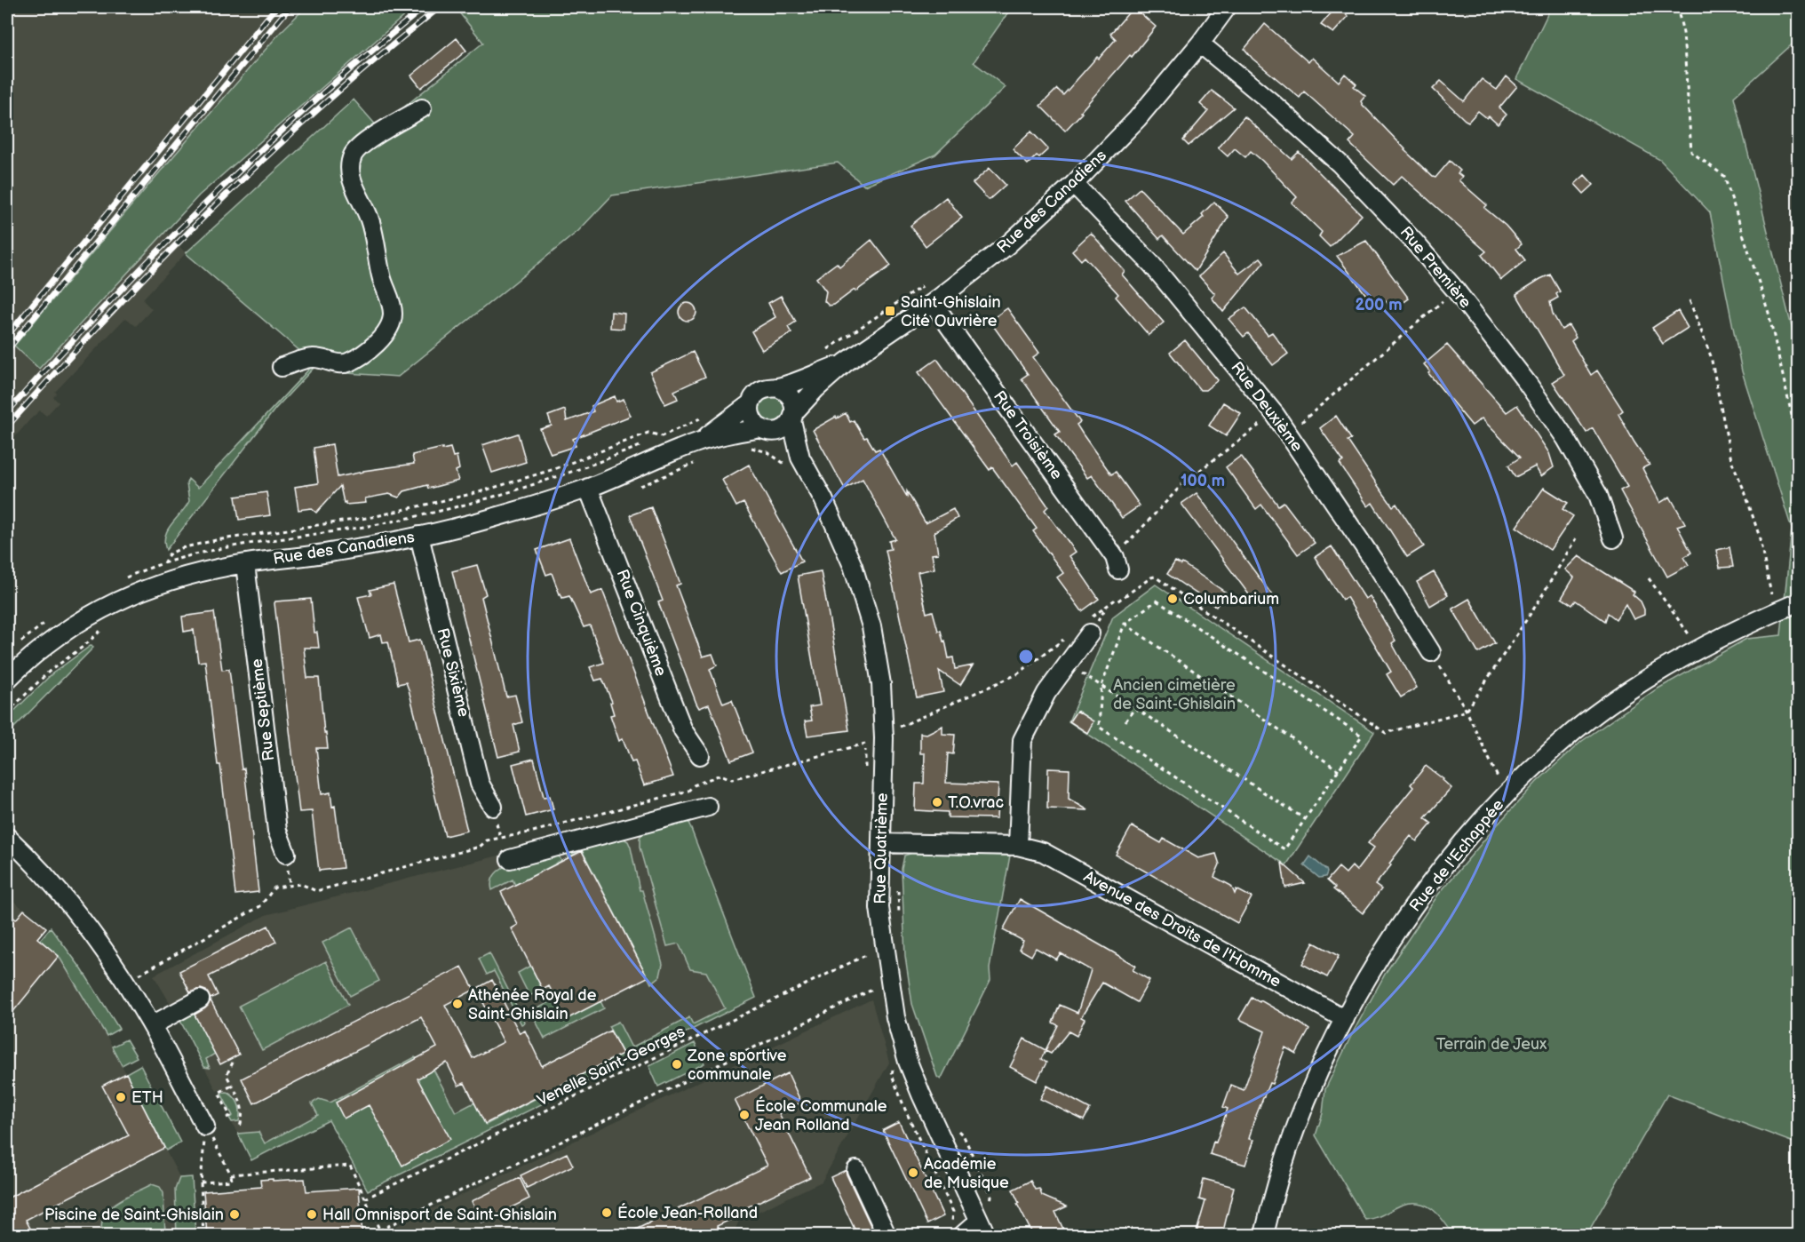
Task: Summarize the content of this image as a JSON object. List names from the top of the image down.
{
  "streets": {
    "street": [
      "Rue des Canadiens",
      "Rue Première",
      "Rue Deuxième",
      "Rue Troisième",
      "Rue Cinquième",
      "Rue Sixième",
      "Rue Septième",
      "Rue Quatrième",
      "Rue de l'Echappée",
      "Avenue des Droits de l'Homme"
    ],
    "path": ["Venelle Saint-Georges"]
  },
  "crossings": [
    ["Rue des Canadiens", "Rue Première"],
    ["Rue des Canadiens", "Rue Deuxième"],
    ["Rue des Canadiens", "Rue Troisième"],
    ["Rue des Canadiens", "Rue Cinquième"],
    ["Rue des Canadiens", "Rue Sixième"],
    ["Rue des Canadiens", "Rue Septième"],
    ["Rue des Canadiens", "Rue Quatrième"],
    ["Rue Quatrième", "Avenue des Droits de l'Homme"],
    ["Rue de l'Echappée", "Avenue des Droits de l'Homme"]
  ],
  "parks": ["Ancien cimetière de Saint-Ghislain", "Terrain de Jeux"],
  "places": {
    "transit": ["Saint-Ghislain Cité Ouvrière"],
    "other": [
      "Columbarium",
      "T.O.vrac",
      "Athénée Royal de Saint-Ghislain",
      "Zone sportive communale",
      "ETH",
      "École Communale Jean Rolland",
      "Académie de Musique",
      "École Jean-Rolland",
      "Piscine de Saint-Ghislain",
      "Hall Omnisport de Saint-Ghislain"
    ]
  },
  "rings": ["200 m", "100 m"]
}
